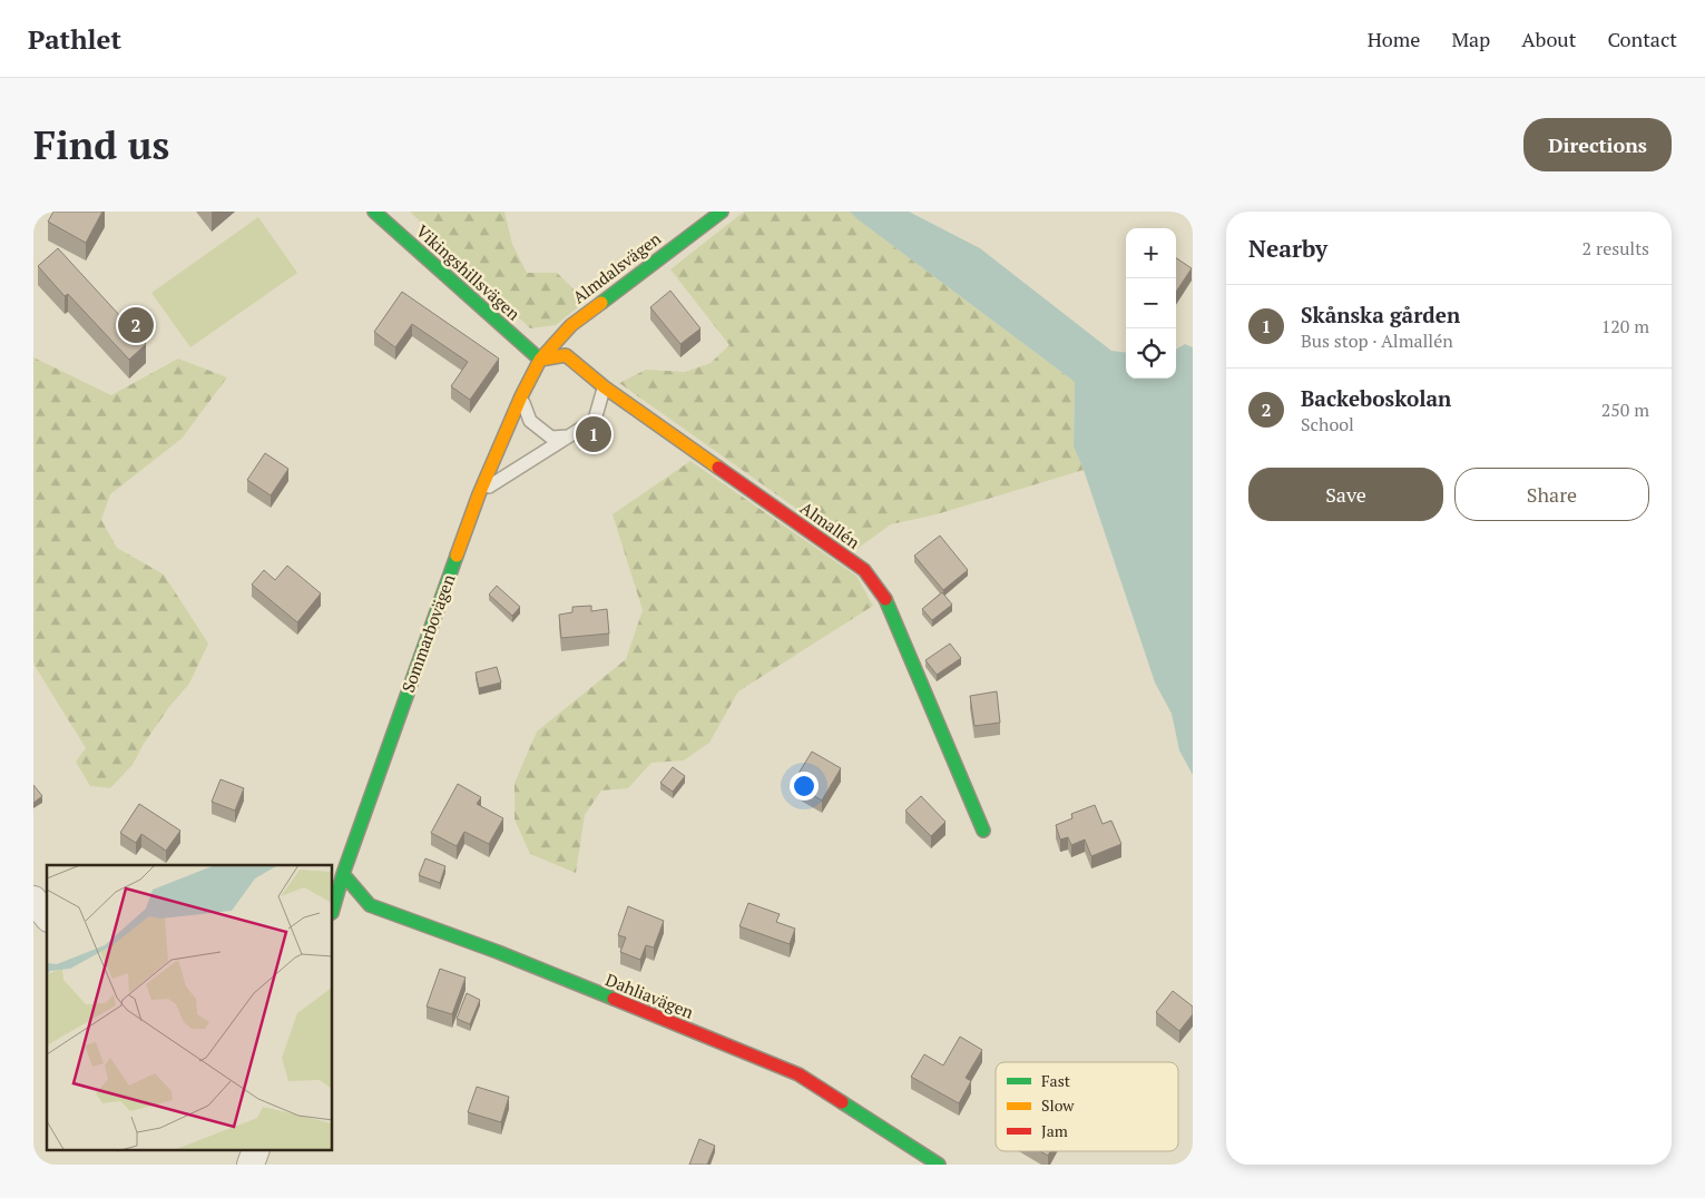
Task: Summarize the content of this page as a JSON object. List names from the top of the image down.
{
  "streets": {
    "street": [
      "Almdalsvägen",
      "Vikingshillsvägen",
      "Almallén",
      "Sommarbovägen",
      "Dahliavägen"
    ]
  },
  "crossings": [
    ["Almdalsvägen", "Vikingshillsvägen"],
    ["Almdalsvägen", "Almallén"],
    ["Almdalsvägen", "Sommarbovägen"],
    ["Vikingshillsvägen", "Almallén"],
    ["Vikingshillsvägen", "Sommarbovägen"],
    ["Almallén", "Sommarbovägen"],
    ["Sommarbovägen", "Dahliavägen"]
  ],
  "legend": ["Fast", "Slow", "Jam"],
  "page": {
    "header": "Pathlet",
    "nav": [
      "Home",
      "Map",
      "About",
      "Contact"
    ],
    "buttons": [
      "Directions",
      ["Save", "Share"]
    ],
    "title": "Find us",
    "heading": ["Nearby", "2 results"],
    "map_buttons": ["+", "−"],
    "list": [
      {
        "mark": "1",
        "name": "Skånska gården",
        "note": "Bus stop · Almallén",
        "value": "120 m"
      },
      {
        "mark": "2",
        "name": "Backeboskolan",
        "note": "School",
        "value": "250 m"
      }
    ],
    "pins": ["2", "1"]
  }
}
